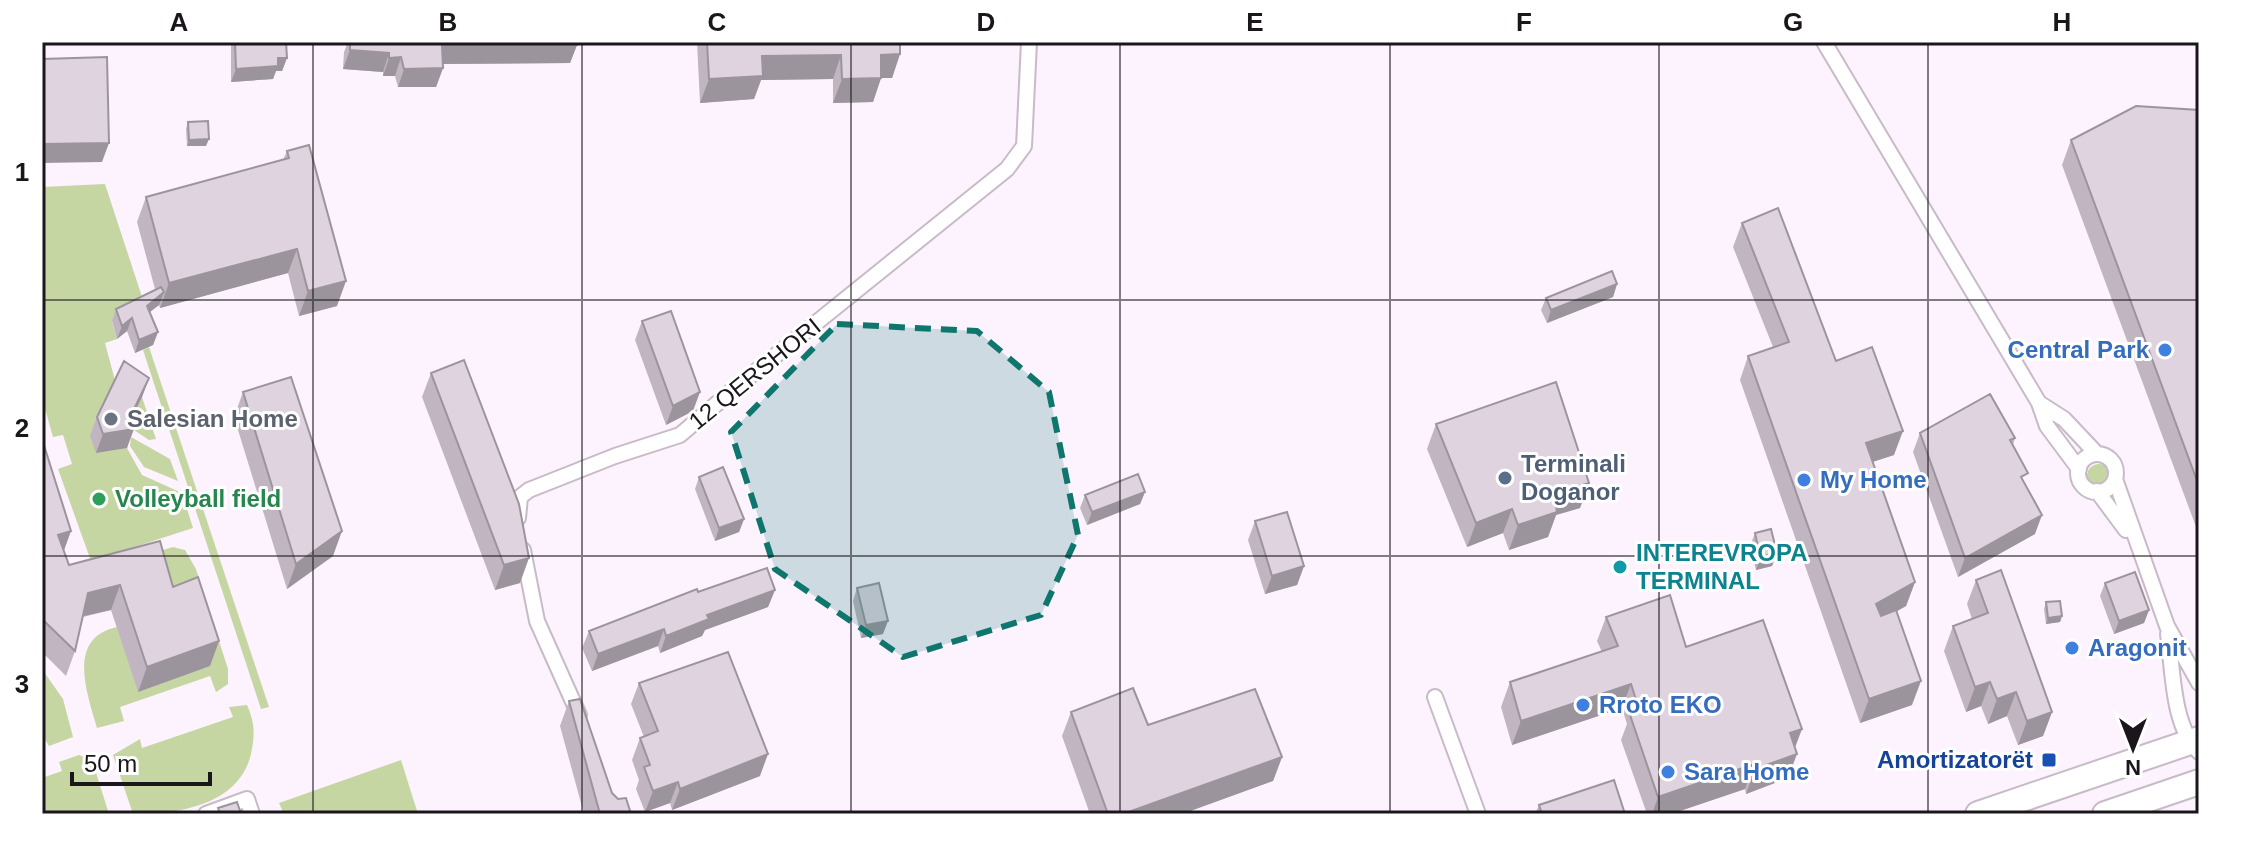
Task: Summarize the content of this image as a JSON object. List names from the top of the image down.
{
  "streets": {
    "street": ["12 QERSHORI"]
  },
  "places": {
    "other": [
      "Central Park",
      "Salesian Home",
      "Terminali Doganor",
      "My Home",
      "Volleyball field",
      "INTEREVROPA TERMINAL",
      "Aragonit",
      "Rroto EKO",
      "Sara Home"
    ],
    "transit": ["Amortizatorët"]
  },
  "scale_bar": "50 m",
  "north": "bottom",
  "grid": {
    "columns": [
      "A",
      "B",
      "C",
      "D",
      "E",
      "F",
      "G",
      "H"
    ],
    "rows": ["1", "2", "3"]
  }
}
